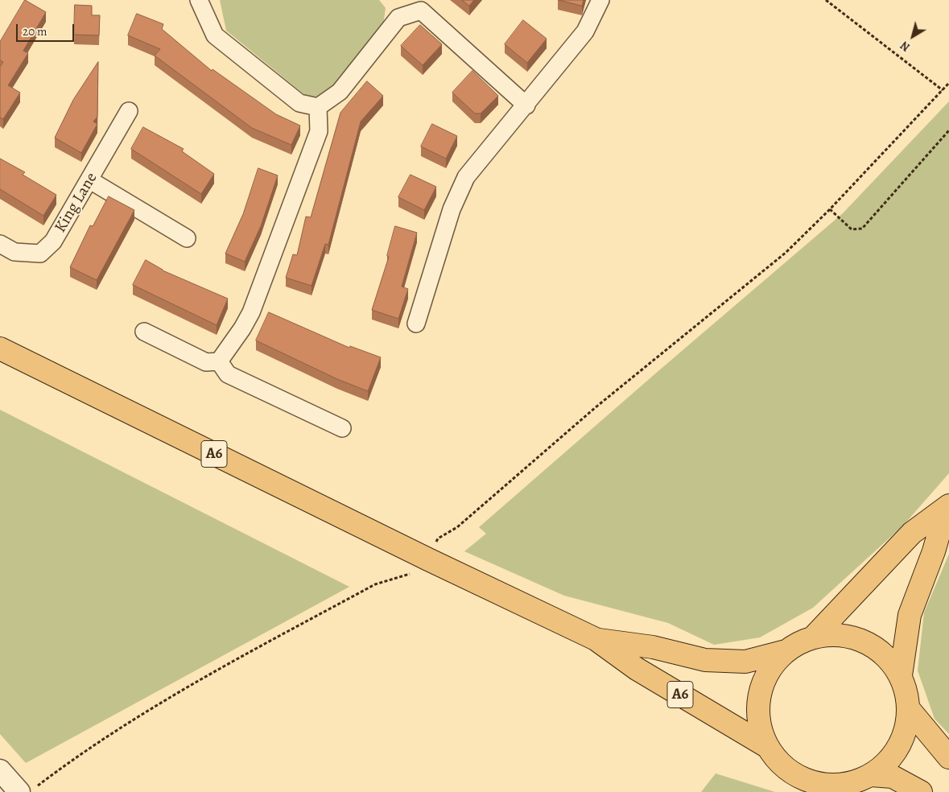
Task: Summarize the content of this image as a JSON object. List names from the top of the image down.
{
  "streets": {
    "highway": ["A6"],
    "street": ["King Lane"]
  },
  "scale_bar": "20 m",
  "north": "bottom left"
}
